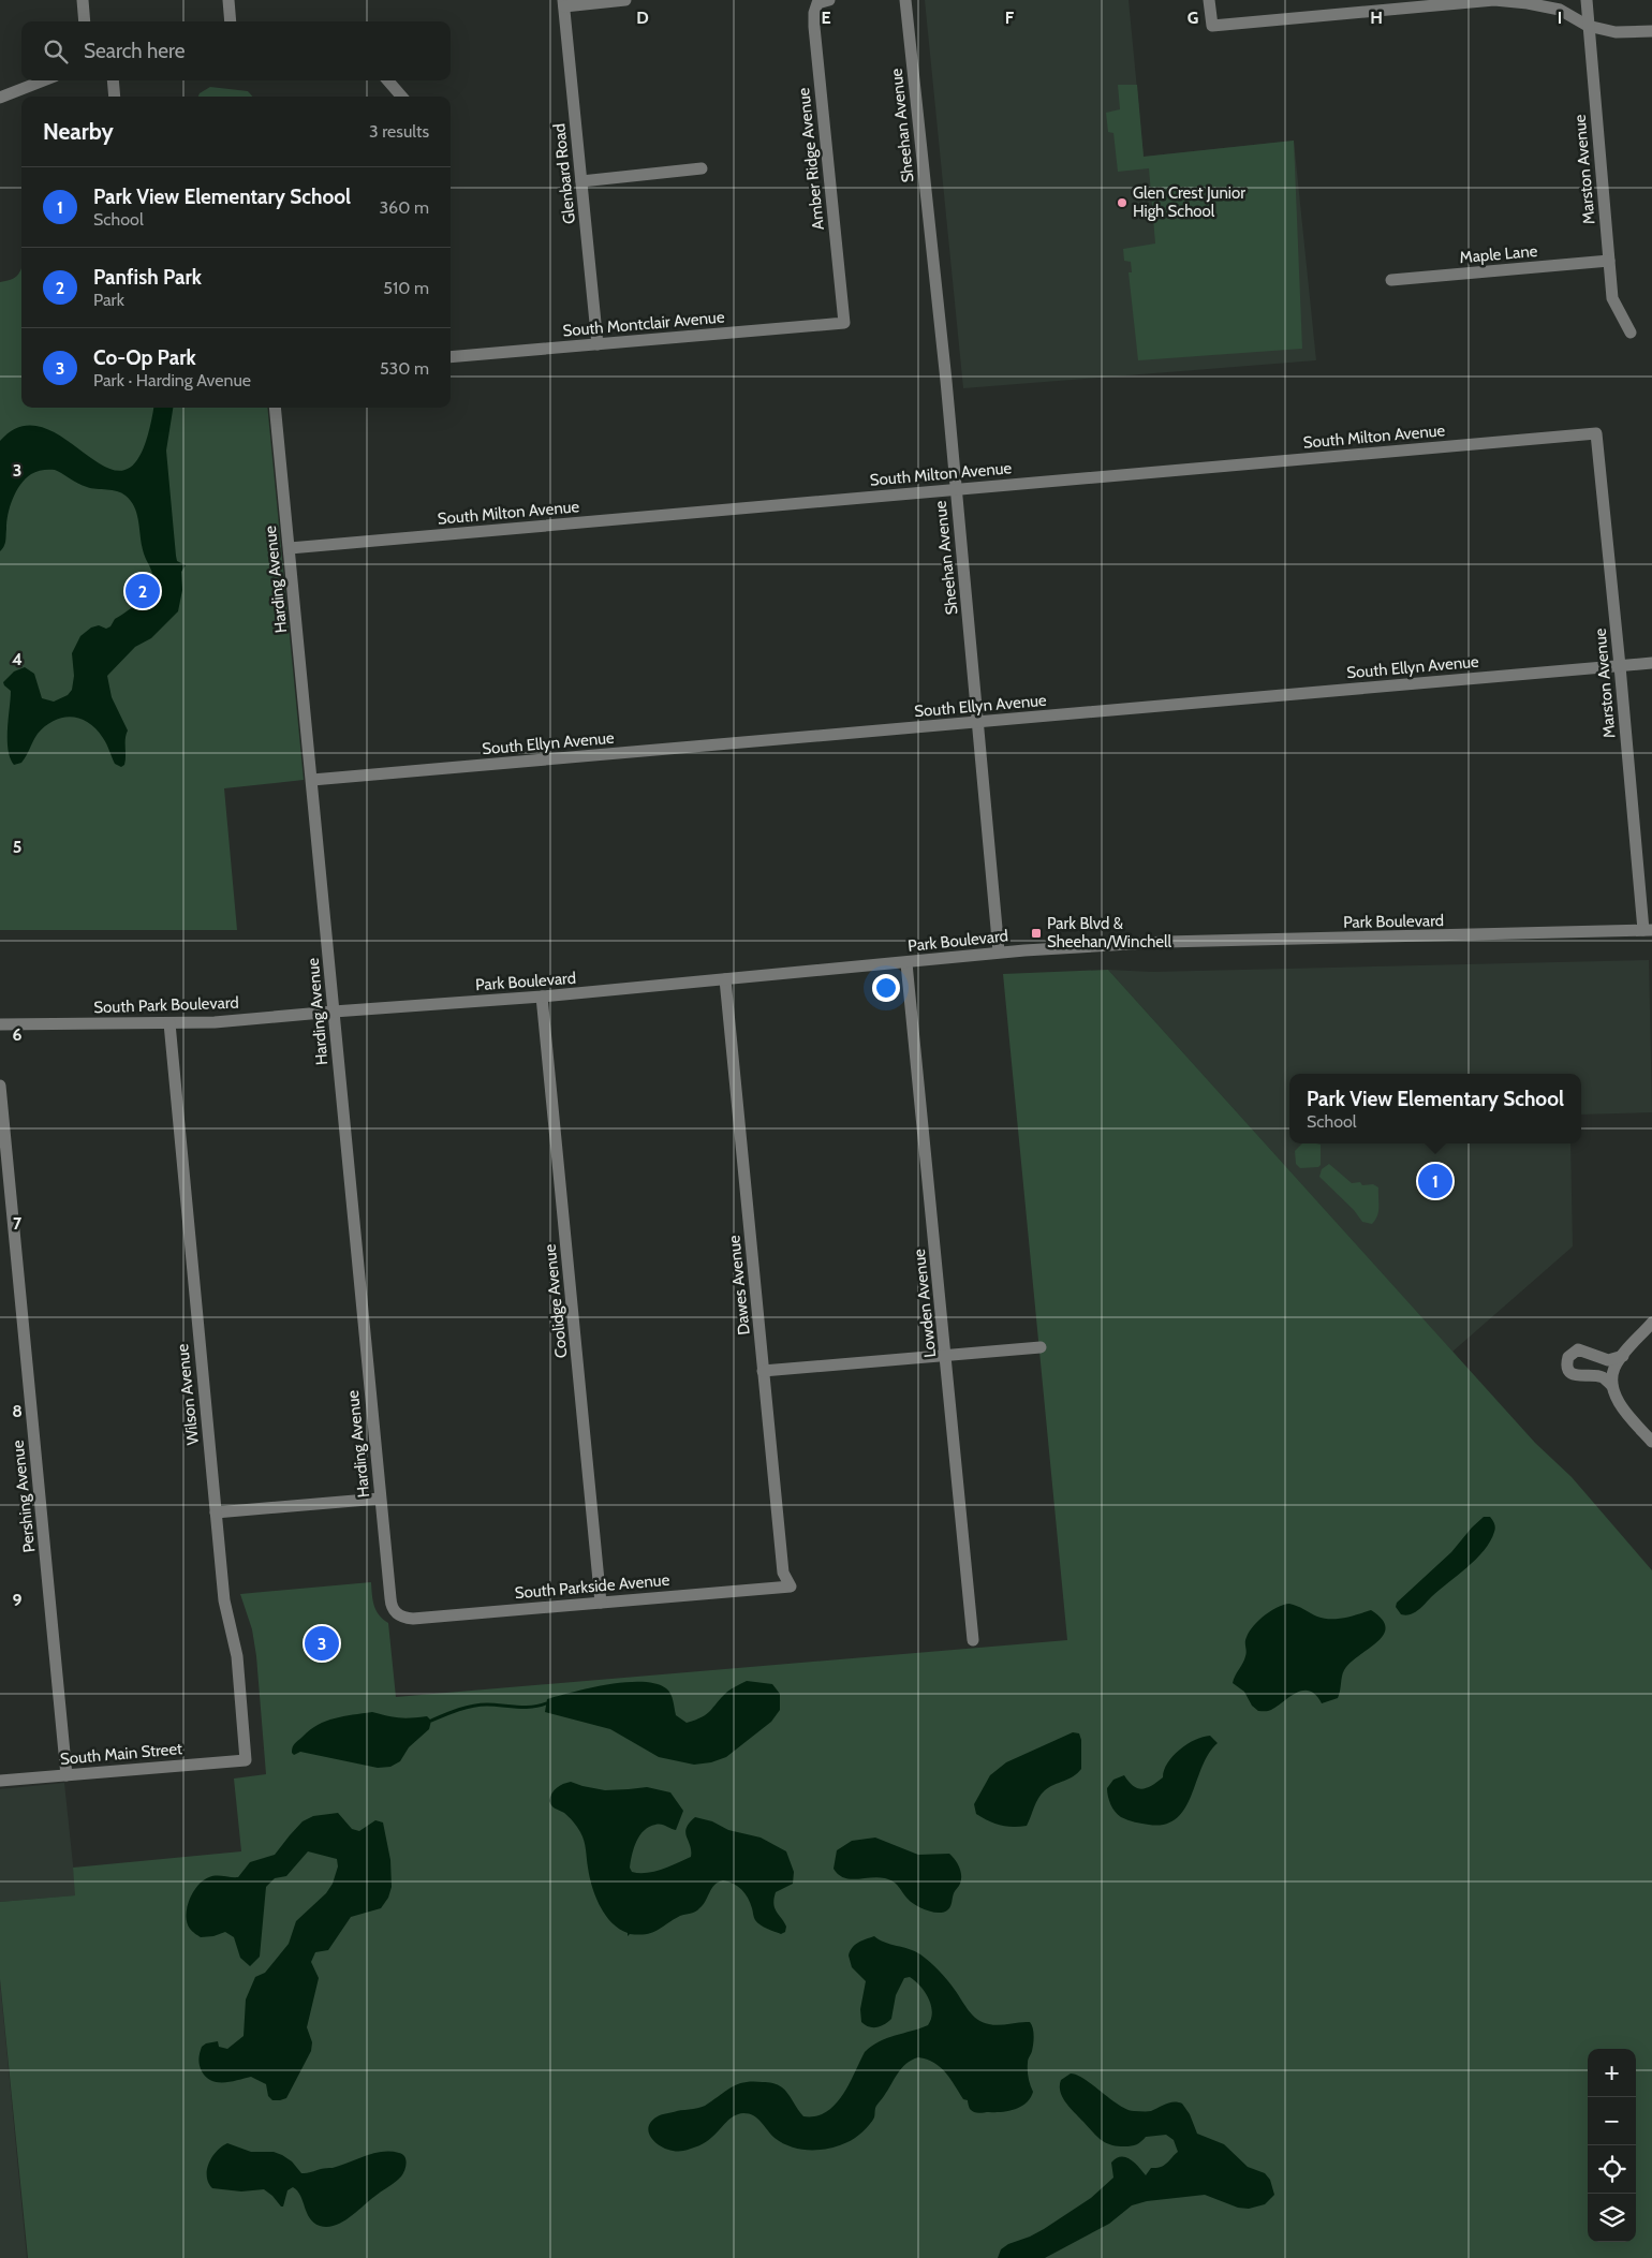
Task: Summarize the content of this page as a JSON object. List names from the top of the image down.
{
  "streets": {
    "street": [
      "Sheehan Avenue",
      "Amber Ridge Avenue",
      "Marston Avenue",
      "Glenbard Road",
      "Maple Lane",
      "South Montclair Avenue",
      "South Milton Avenue",
      "Harding Avenue",
      "South Ellyn Avenue",
      "Park Boulevard",
      "South Park Boulevard",
      "Dawes Avenue",
      "Coolidge Avenue",
      "Lowden Avenue",
      "Wilson Avenue",
      "Pershing Avenue",
      "South Parkside Avenue",
      "South Main Street"
    ]
  },
  "crossings": [
    ["Sheehan Avenue", "South Milton Avenue"],
    ["Sheehan Avenue", "South Ellyn Avenue"],
    ["Sheehan Avenue", "Park Boulevard"],
    ["Amber Ridge Avenue", "South Montclair Avenue"],
    ["Marston Avenue", "Maple Lane"],
    ["Marston Avenue", "South Milton Avenue"],
    ["Marston Avenue", "South Ellyn Avenue"],
    ["Marston Avenue", "Park Boulevard"],
    ["Glenbard Road", "South Montclair Avenue"],
    ["South Milton Avenue", "Harding Avenue"],
    ["Harding Avenue", "South Ellyn Avenue"],
    ["Harding Avenue", "Park Boulevard"],
    ["Harding Avenue", "South Park Boulevard"],
    ["Harding Avenue", "South Parkside Avenue"],
    ["Park Boulevard", "South Park Boulevard"],
    ["Park Boulevard", "Dawes Avenue"],
    ["Park Boulevard", "Coolidge Avenue"],
    ["Park Boulevard", "Lowden Avenue"],
    ["South Park Boulevard", "Wilson Avenue"],
    ["Dawes Avenue", "South Parkside Avenue"],
    ["Coolidge Avenue", "South Parkside Avenue"],
    ["Wilson Avenue", "South Main Street"],
    ["Pershing Avenue", "South Main Street"]
  ],
  "places": {
    "other": ["Glen Crest Junior High School"],
    "transit": ["Park Blvd & Sheehan/Winchell"]
  },
  "page": {
    "search": "Search here",
    "heading": ["Nearby", "3 results"],
    "list": [
      {
        "mark": "1",
        "name": "Park View Elementary School",
        "note": "School",
        "value": "360 m"
      },
      {
        "mark": "2",
        "name": "Panfish Park",
        "note": "Park",
        "value": "510 m"
      },
      {
        "mark": "3",
        "name": "Co-Op Park",
        "note": "Park · Harding Avenue",
        "value": "530 m"
      }
    ],
    "pins": ["2", "1", "3"],
    "popup": ["Park View Elementary School", "School"],
    "map_buttons": ["+", "−"]
  },
  "grid": {
    "columns": [
      "D",
      "E",
      "F",
      "G",
      "H",
      "I"
    ],
    "rows": [
      "3",
      "4",
      "5",
      "6",
      "7",
      "8",
      "9"
    ]
  }
}
